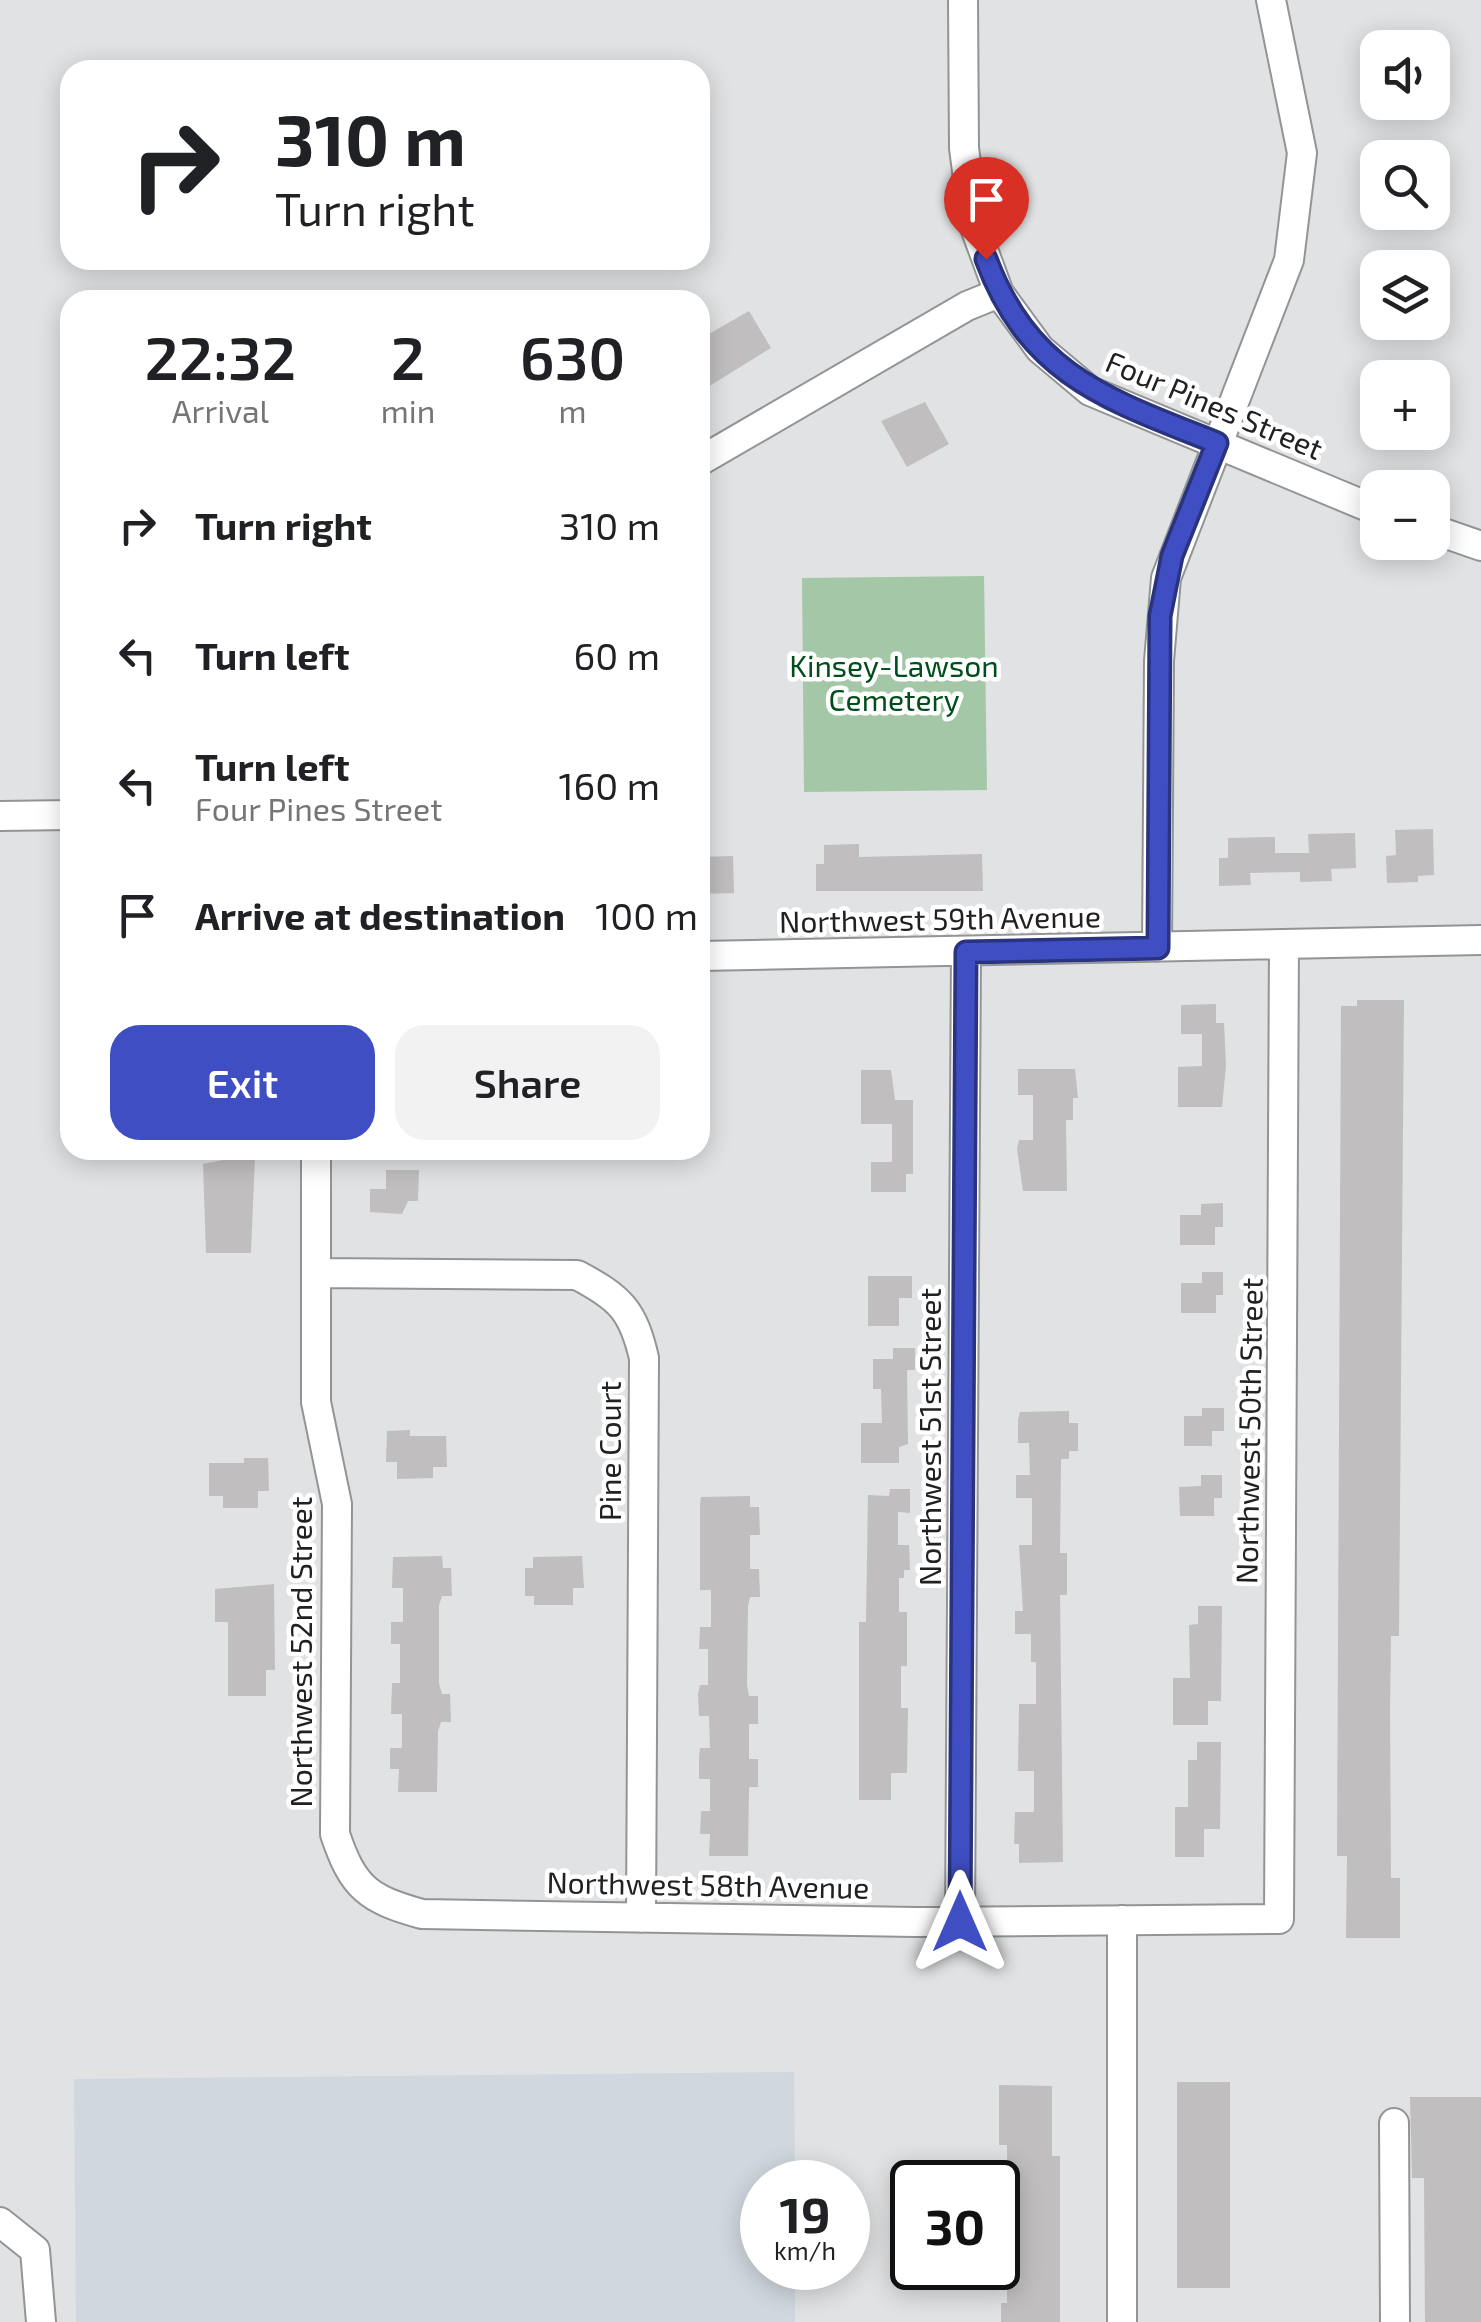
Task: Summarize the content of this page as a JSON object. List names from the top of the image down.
{
  "streets": {
    "street": [
      "Four Pines Street",
      "Northwest 59th Avenue",
      "Northwest 50th Street",
      "Northwest 51st Street",
      "Pine Court",
      "Northwest 52nd Street",
      "Northwest 58th Avenue"
    ]
  },
  "crossings": [
    ["Northwest 59th Avenue", "Northwest 50th Street"],
    ["Northwest 59th Avenue", "Northwest 51st Street"],
    ["Northwest 50th Street", "Northwest 58th Avenue"],
    ["Northwest 51st Street", "Northwest 58th Avenue"],
    ["Pine Court", "Northwest 52nd Street"],
    ["Pine Court", "Northwest 58th Avenue"],
    ["Northwest 52nd Street", "Northwest 58th Avenue"]
  ],
  "parks": ["Kinsey-Lawson Cemetery"],
  "page": {
    "map_buttons": ["+", "−"],
    "turn": ["310 m", "Turn right"],
    "eta": [
      "22:32",
      "Arrival",
      "2",
      "min",
      "630",
      "m"
    ],
    "list": [
      {
        "name": "Turn right",
        "value": "310 m"
      },
      {
        "name": "Turn left",
        "value": "60 m"
      },
      {
        "name": "Turn left",
        "note": "Four Pines Street",
        "value": "160 m"
      },
      {
        "name": "Arrive at destination",
        "value": "100 m"
      }
    ],
    "buttons": ["Exit", "Share"],
    "speed": "19 km/h",
    "limit": "30"
  }
}
